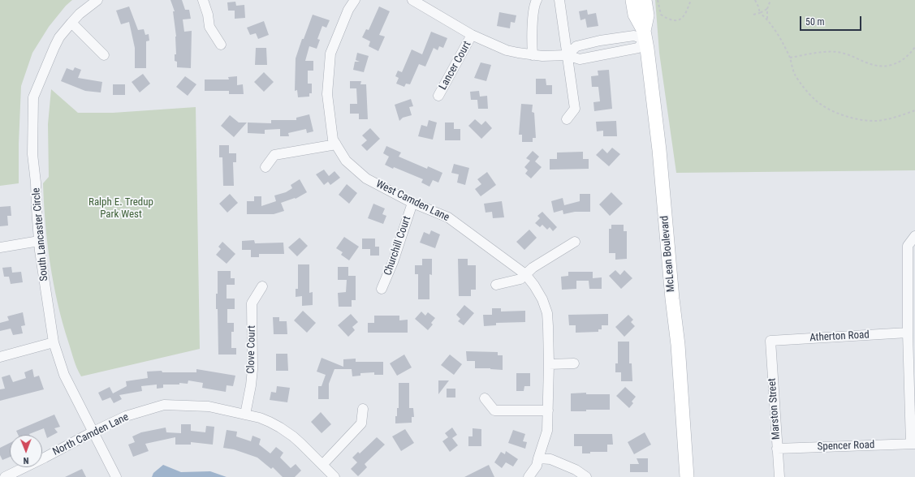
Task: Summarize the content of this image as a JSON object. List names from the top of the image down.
{
  "streets": {
    "main road": ["McLean Boulevard"],
    "street": [
      "Lancer Court",
      "West Camden Lane",
      "South Lancaster Circle",
      "Churchill Court",
      "Atherton Road",
      "Clove Court",
      "Marston Street",
      "North Camden Lane",
      "Spencer Road"
    ]
  },
  "crossings": [
    ["West Camden Lane", "Churchill Court"],
    ["South Lancaster Circle", "North Camden Lane"],
    ["Atherton Road", "Marston Street"],
    ["Clove Court", "North Camden Lane"],
    ["Marston Street", "Spencer Road"]
  ],
  "parks": ["Ralph E. Tredup Park West"],
  "scale_bar": "50 m",
  "north": "bottom"
}
